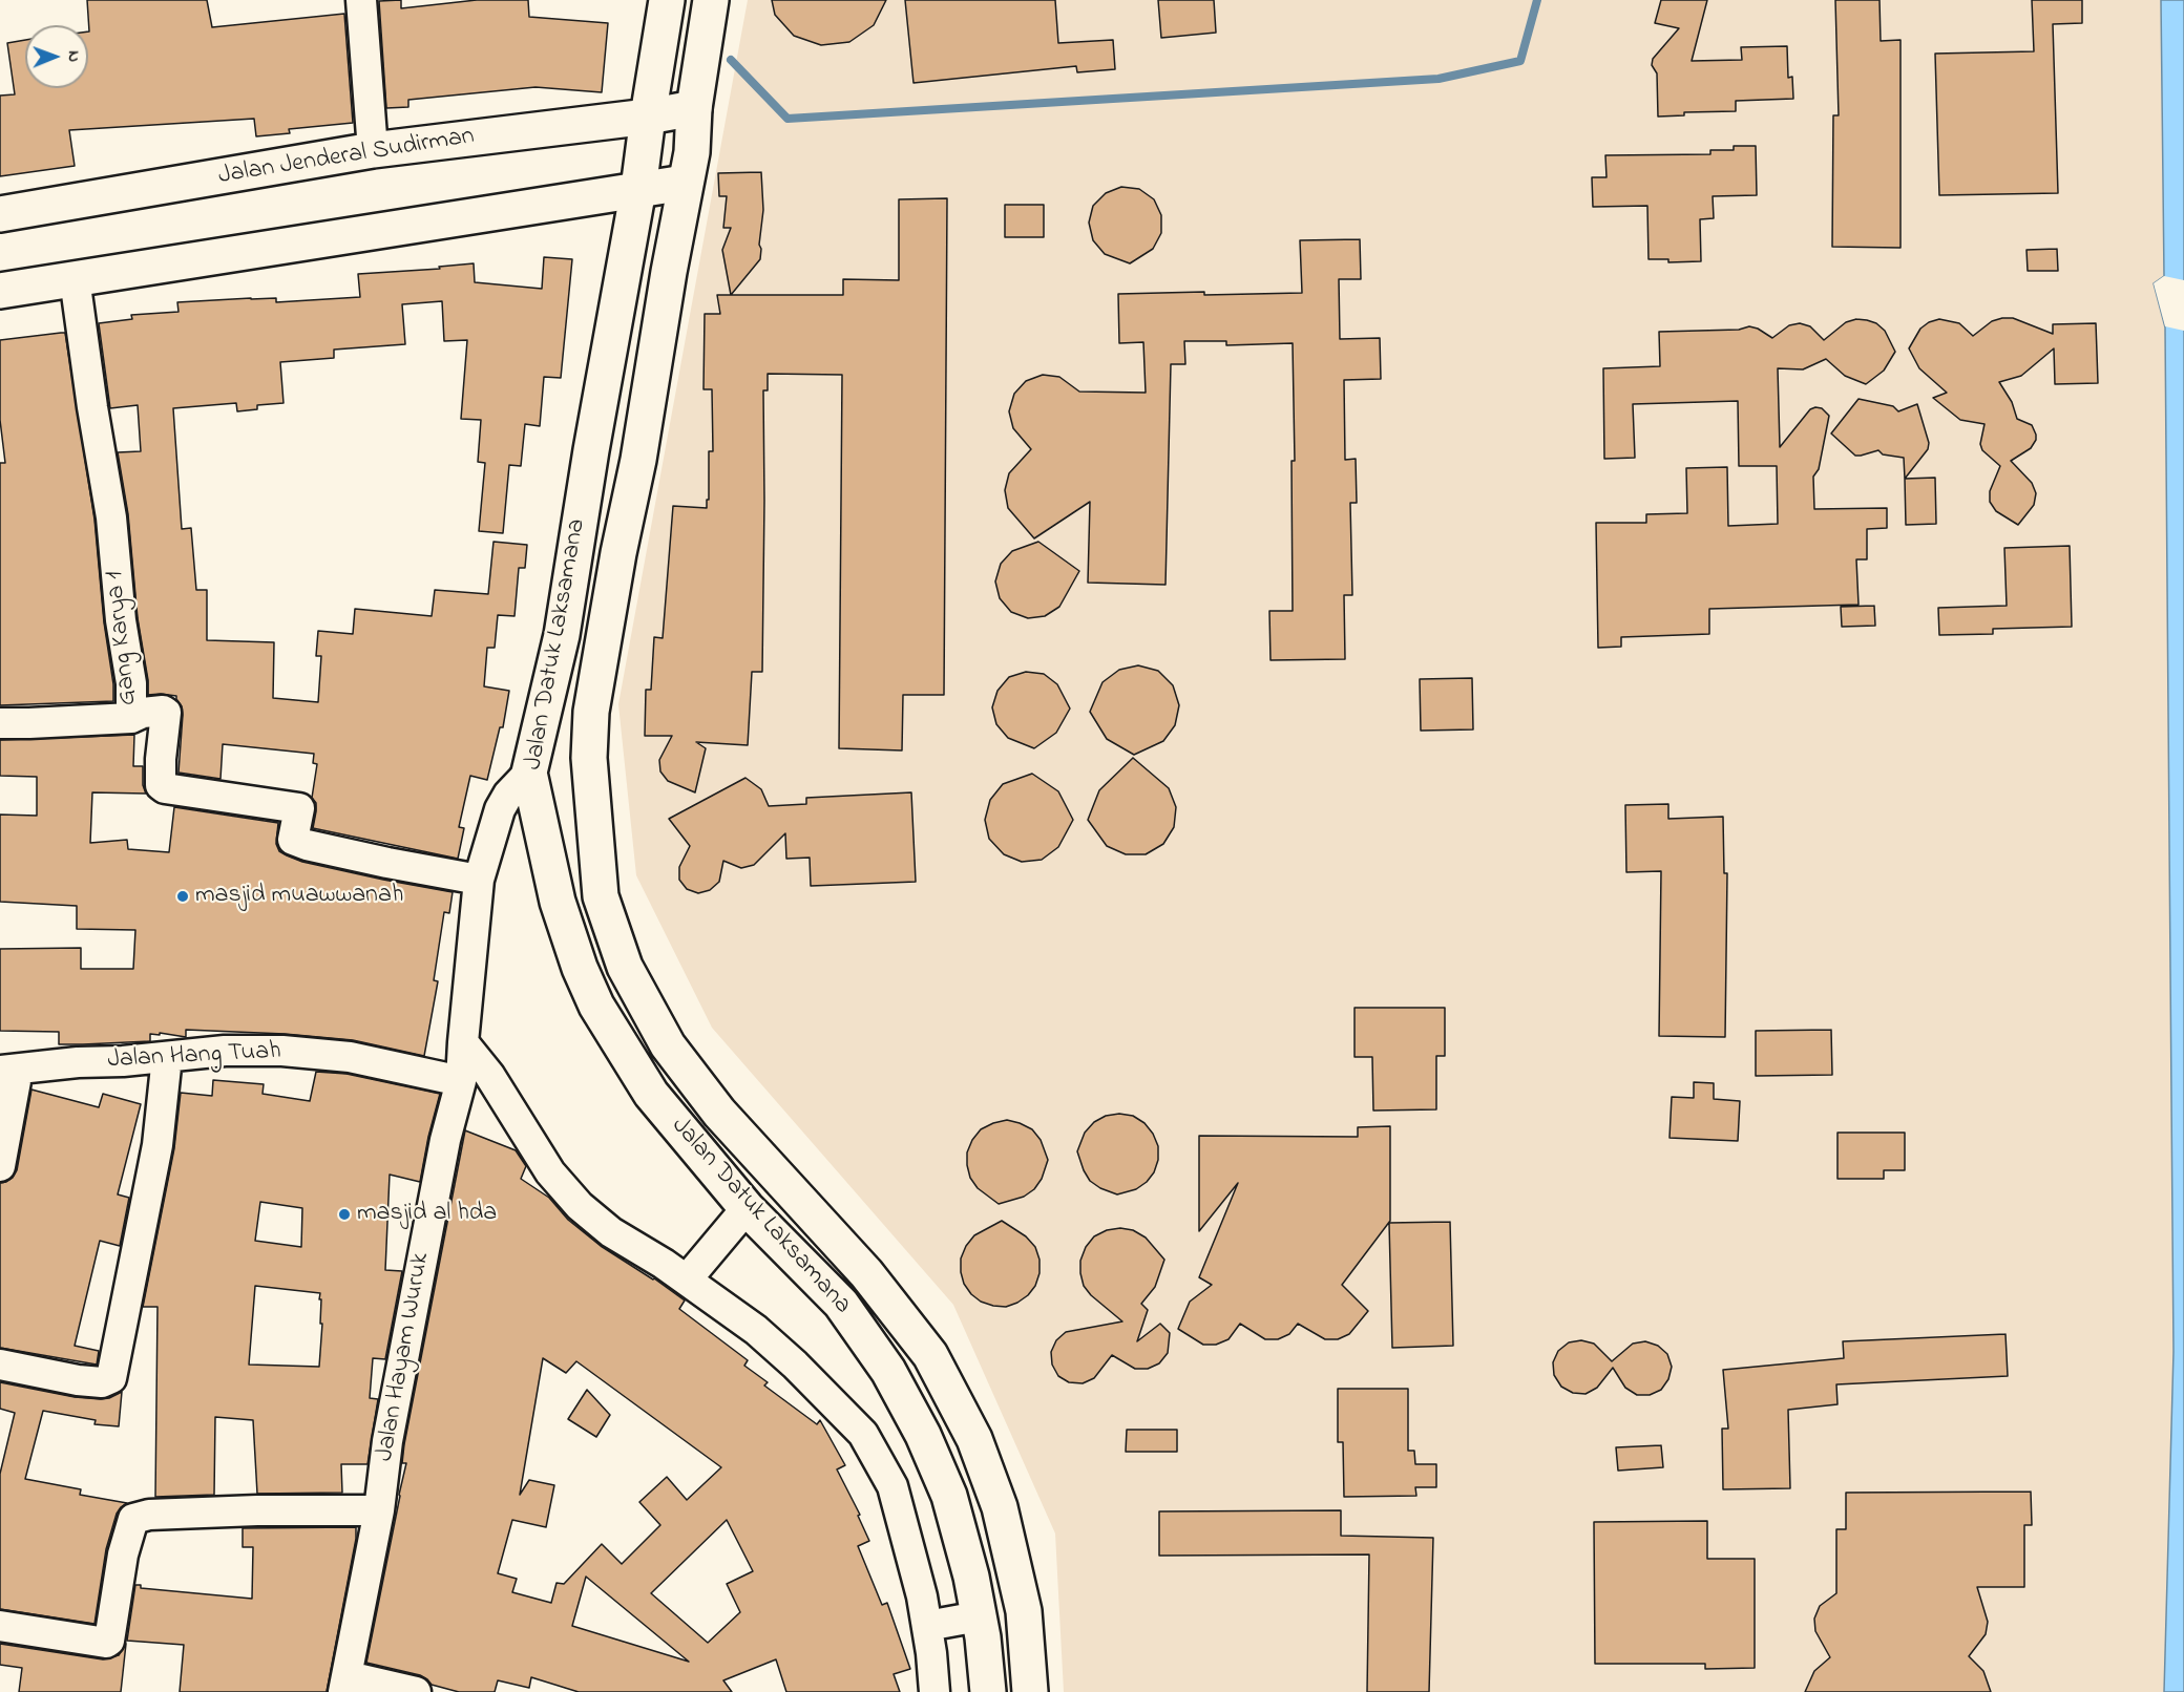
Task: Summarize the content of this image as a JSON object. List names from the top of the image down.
{
  "streets": {
    "main road": ["Jalan Jenderal Sudirman", "Jalan Datuk Laksamana"],
    "street": ["Gang Karya 1", "Jalan Hang Tuah", "Jalan Hayam Wuruk"]
  },
  "crossings": [
    ["Jalan Jenderal Sudirman", "Jalan Datuk Laksamana"],
    ["Gang Karya 1", "Jalan Hayam Wuruk"],
    ["Jalan Datuk Laksamana", "Jalan Hayam Wuruk"],
    ["Jalan Hang Tuah", "Jalan Hayam Wuruk"]
  ],
  "places": ["masjid muawwanah", "masjid al hda"],
  "north": "right"
}
